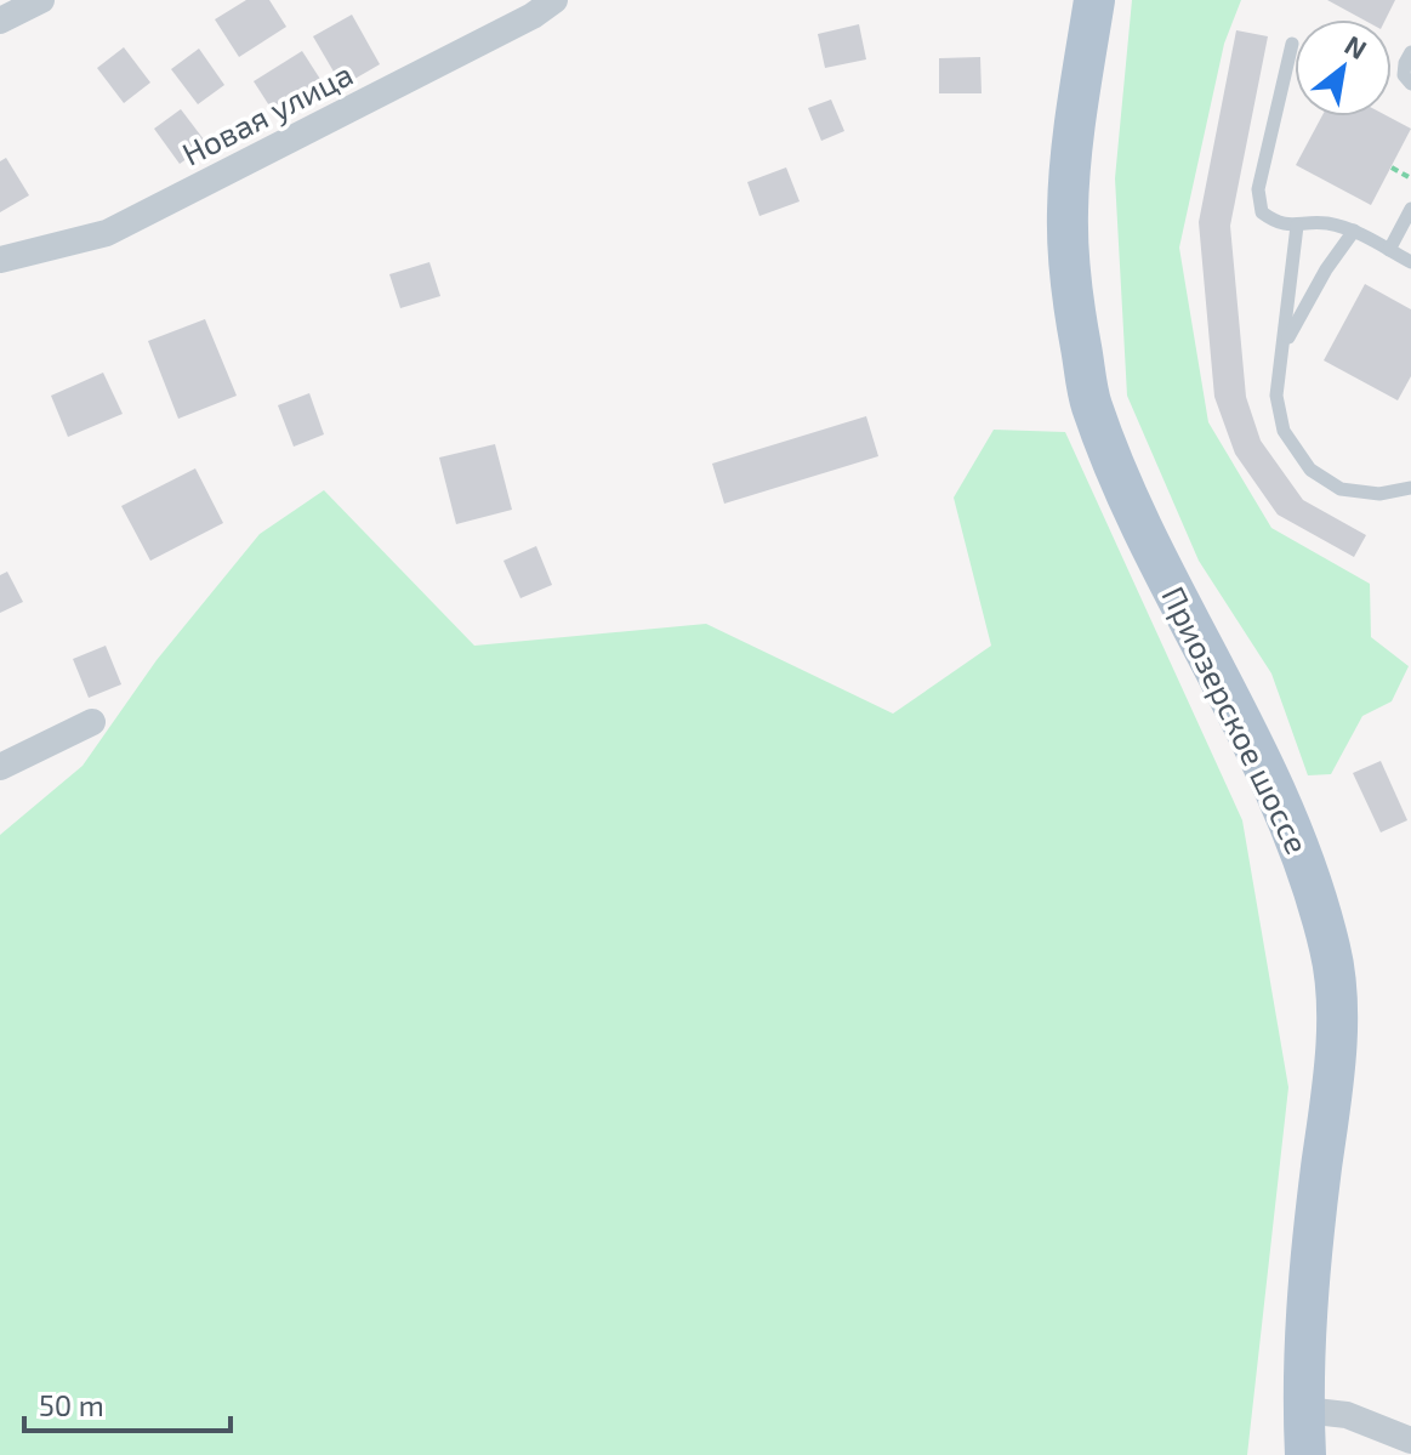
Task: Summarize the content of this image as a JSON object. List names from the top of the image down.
{
  "streets": {
    "main road": ["Приозерское шоссе"],
    "street": ["Новая улица"]
  },
  "scale_bar": "50 m",
  "north": "top right"
}
